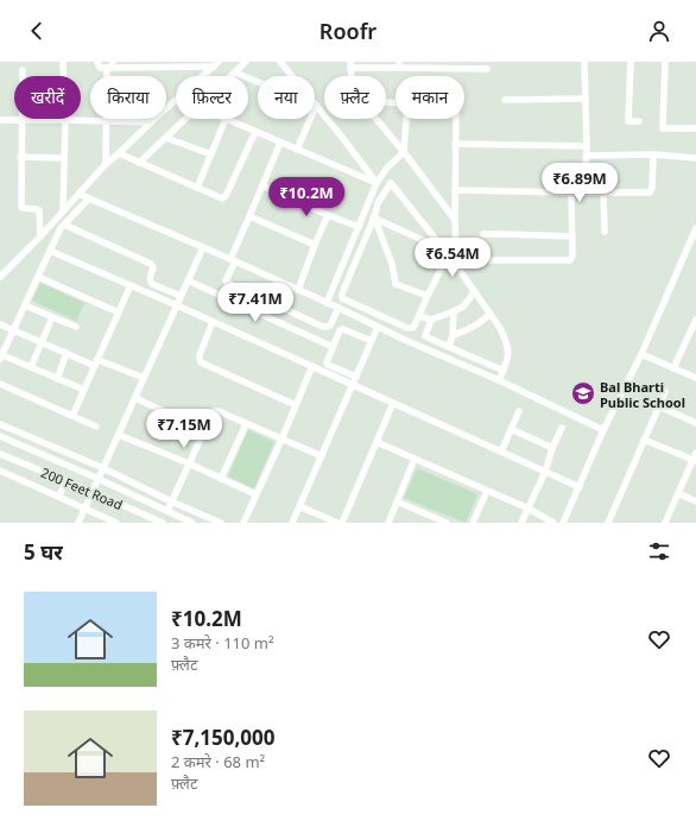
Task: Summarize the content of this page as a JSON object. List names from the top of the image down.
{
  "streets": {
    "street": ["200 Feet Road"]
  },
  "places": {
    "school or university": ["Bal Bharti Public School"]
  },
  "page": {
    "header": "Roofr",
    "chip": [
      "खरीदें",
      "किराया",
      "फ़िल्टर",
      "नया",
      "फ़्लैट",
      "मकान"
    ],
    "price": [
      "₹6.89M",
      "₹10.2M",
      "₹6.54M",
      "₹7.41M",
      "₹7.15M"
    ],
    "heading": "5 घर",
    "list": [
      {
        "name": "₹10.2M",
        "note": "3 कमरे · 110 m² · फ़्लैट"
      },
      {
        "name": "₹7,150,000",
        "note": "2 कमरे · 68 m² · फ़्लैट"
      }
    ]
  }
}
